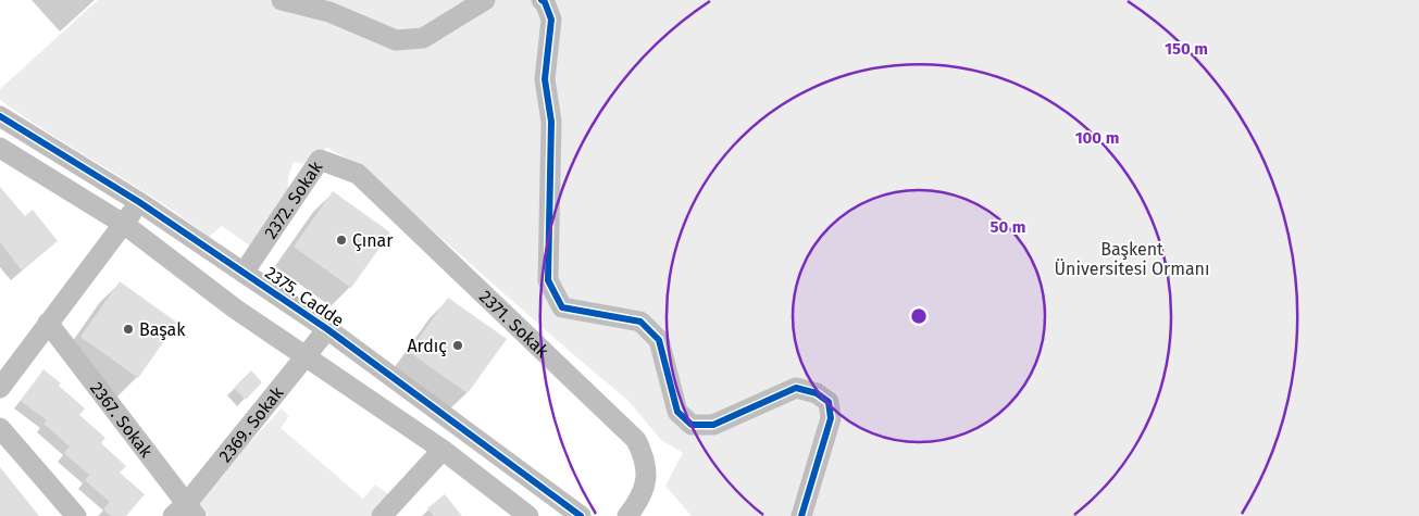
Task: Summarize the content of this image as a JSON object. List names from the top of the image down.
{
  "streets": {
    "street": [
      "2372. Sokak",
      "2375. Cadde",
      "2371. Sokak",
      "2367. Sokak",
      "2369. Sokak"
    ]
  },
  "crossings": [
    ["2372. Sokak", "2375. Cadde"],
    ["2372. Sokak", "2371. Sokak"],
    ["2375. Cadde", "2369. Sokak"],
    ["2367. Sokak", "2369. Sokak"]
  ],
  "parks": ["Başkent Üniversitesi Ormanı"],
  "places": ["Çınar", "Başak", "Ardıç"],
  "rings": ["150 m", "100 m", "50 m"]
}
